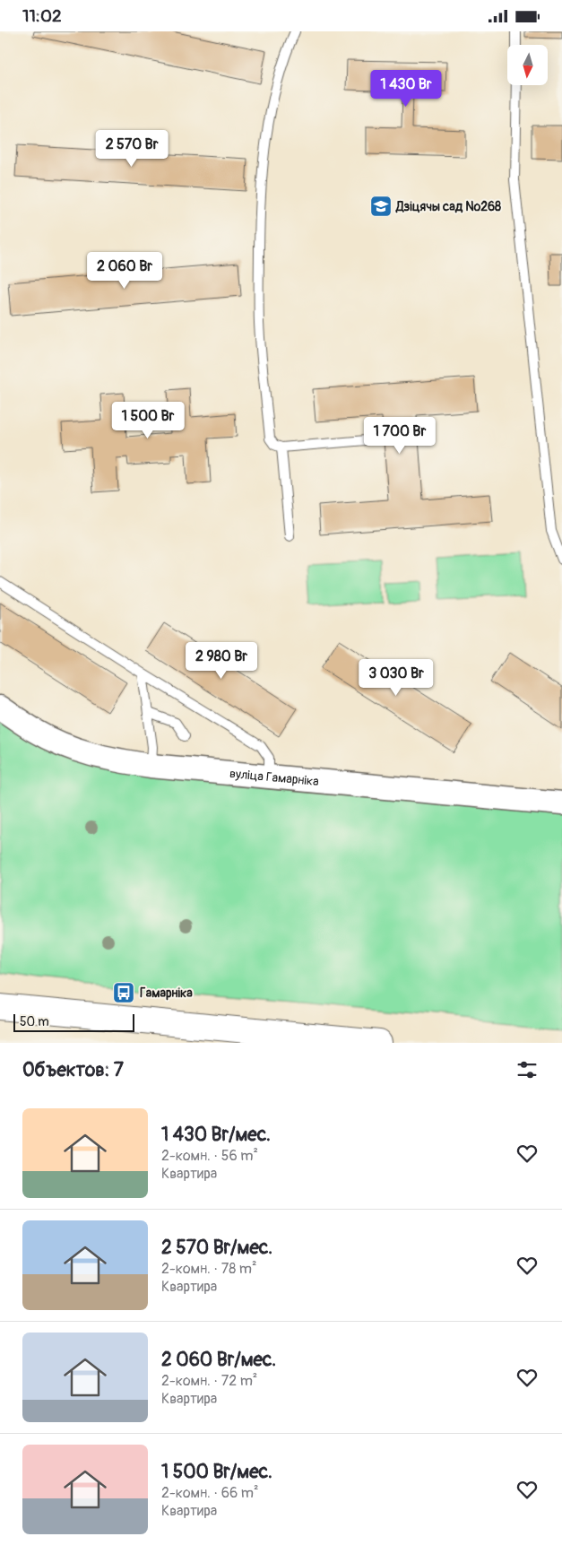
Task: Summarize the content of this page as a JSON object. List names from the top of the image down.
{
  "streets": {
    "street": ["вуліца Гамарніка"]
  },
  "places": {
    "school or university": ["Дзіцячы сад №268"],
    "bus stop": ["Гамарніка"]
  },
  "scale_bar": "50 m",
  "north": "bottom",
  "page": {
    "status": "11:02",
    "price": [
      "1 430 Br",
      "2 570 Br",
      "2 060 Br",
      "1 500 Br",
      "1 700 Br",
      "2 980 Br",
      "3 030 Br"
    ],
    "scale": "50 m",
    "heading": "Объектов: 7",
    "list": [
      {
        "name": "1 430 Br/мес.",
        "note": "2-комн. · 56 m² · Квартира"
      },
      {
        "name": "2 570 Br/мес.",
        "note": "2-комн. · 78 m² · Квартира"
      },
      {
        "name": "2 060 Br/мес.",
        "note": "2-комн. · 72 m² · Квартира"
      },
      {
        "name": "1 500 Br/мес.",
        "note": "2-комн. · 66 m² · Квартира"
      }
    ]
  }
}
